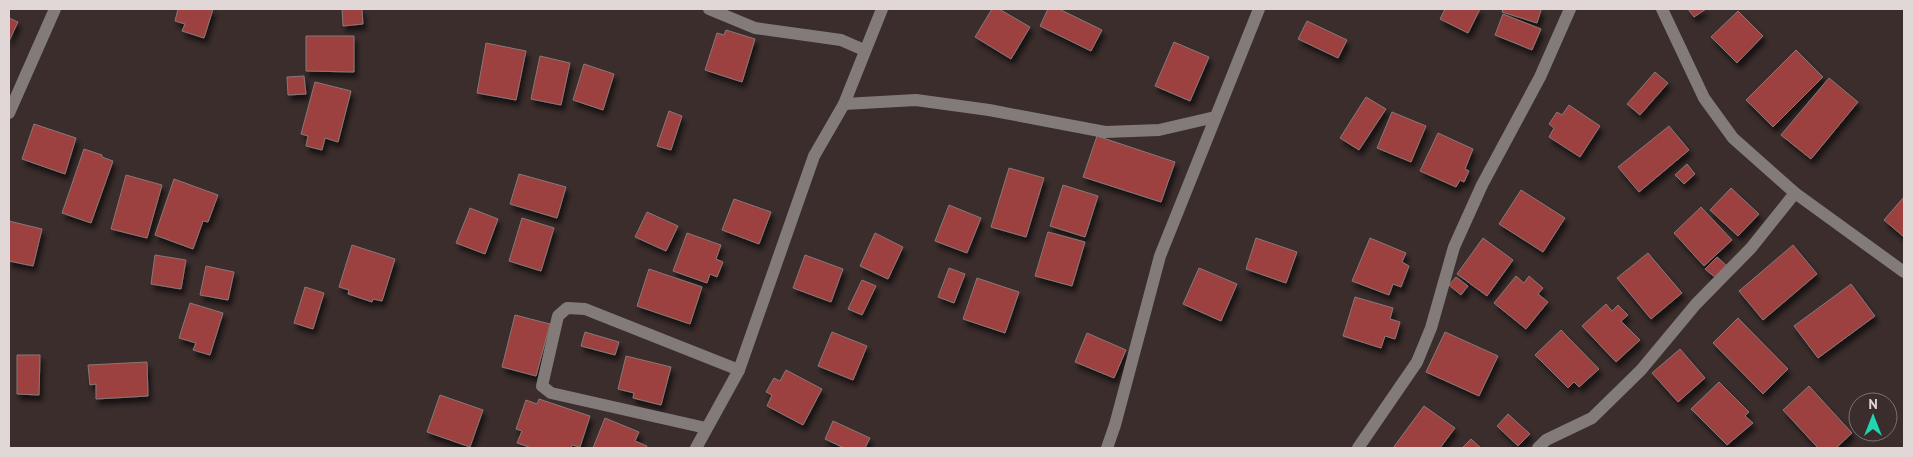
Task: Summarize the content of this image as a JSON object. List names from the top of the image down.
{
  "north": "top"
}
